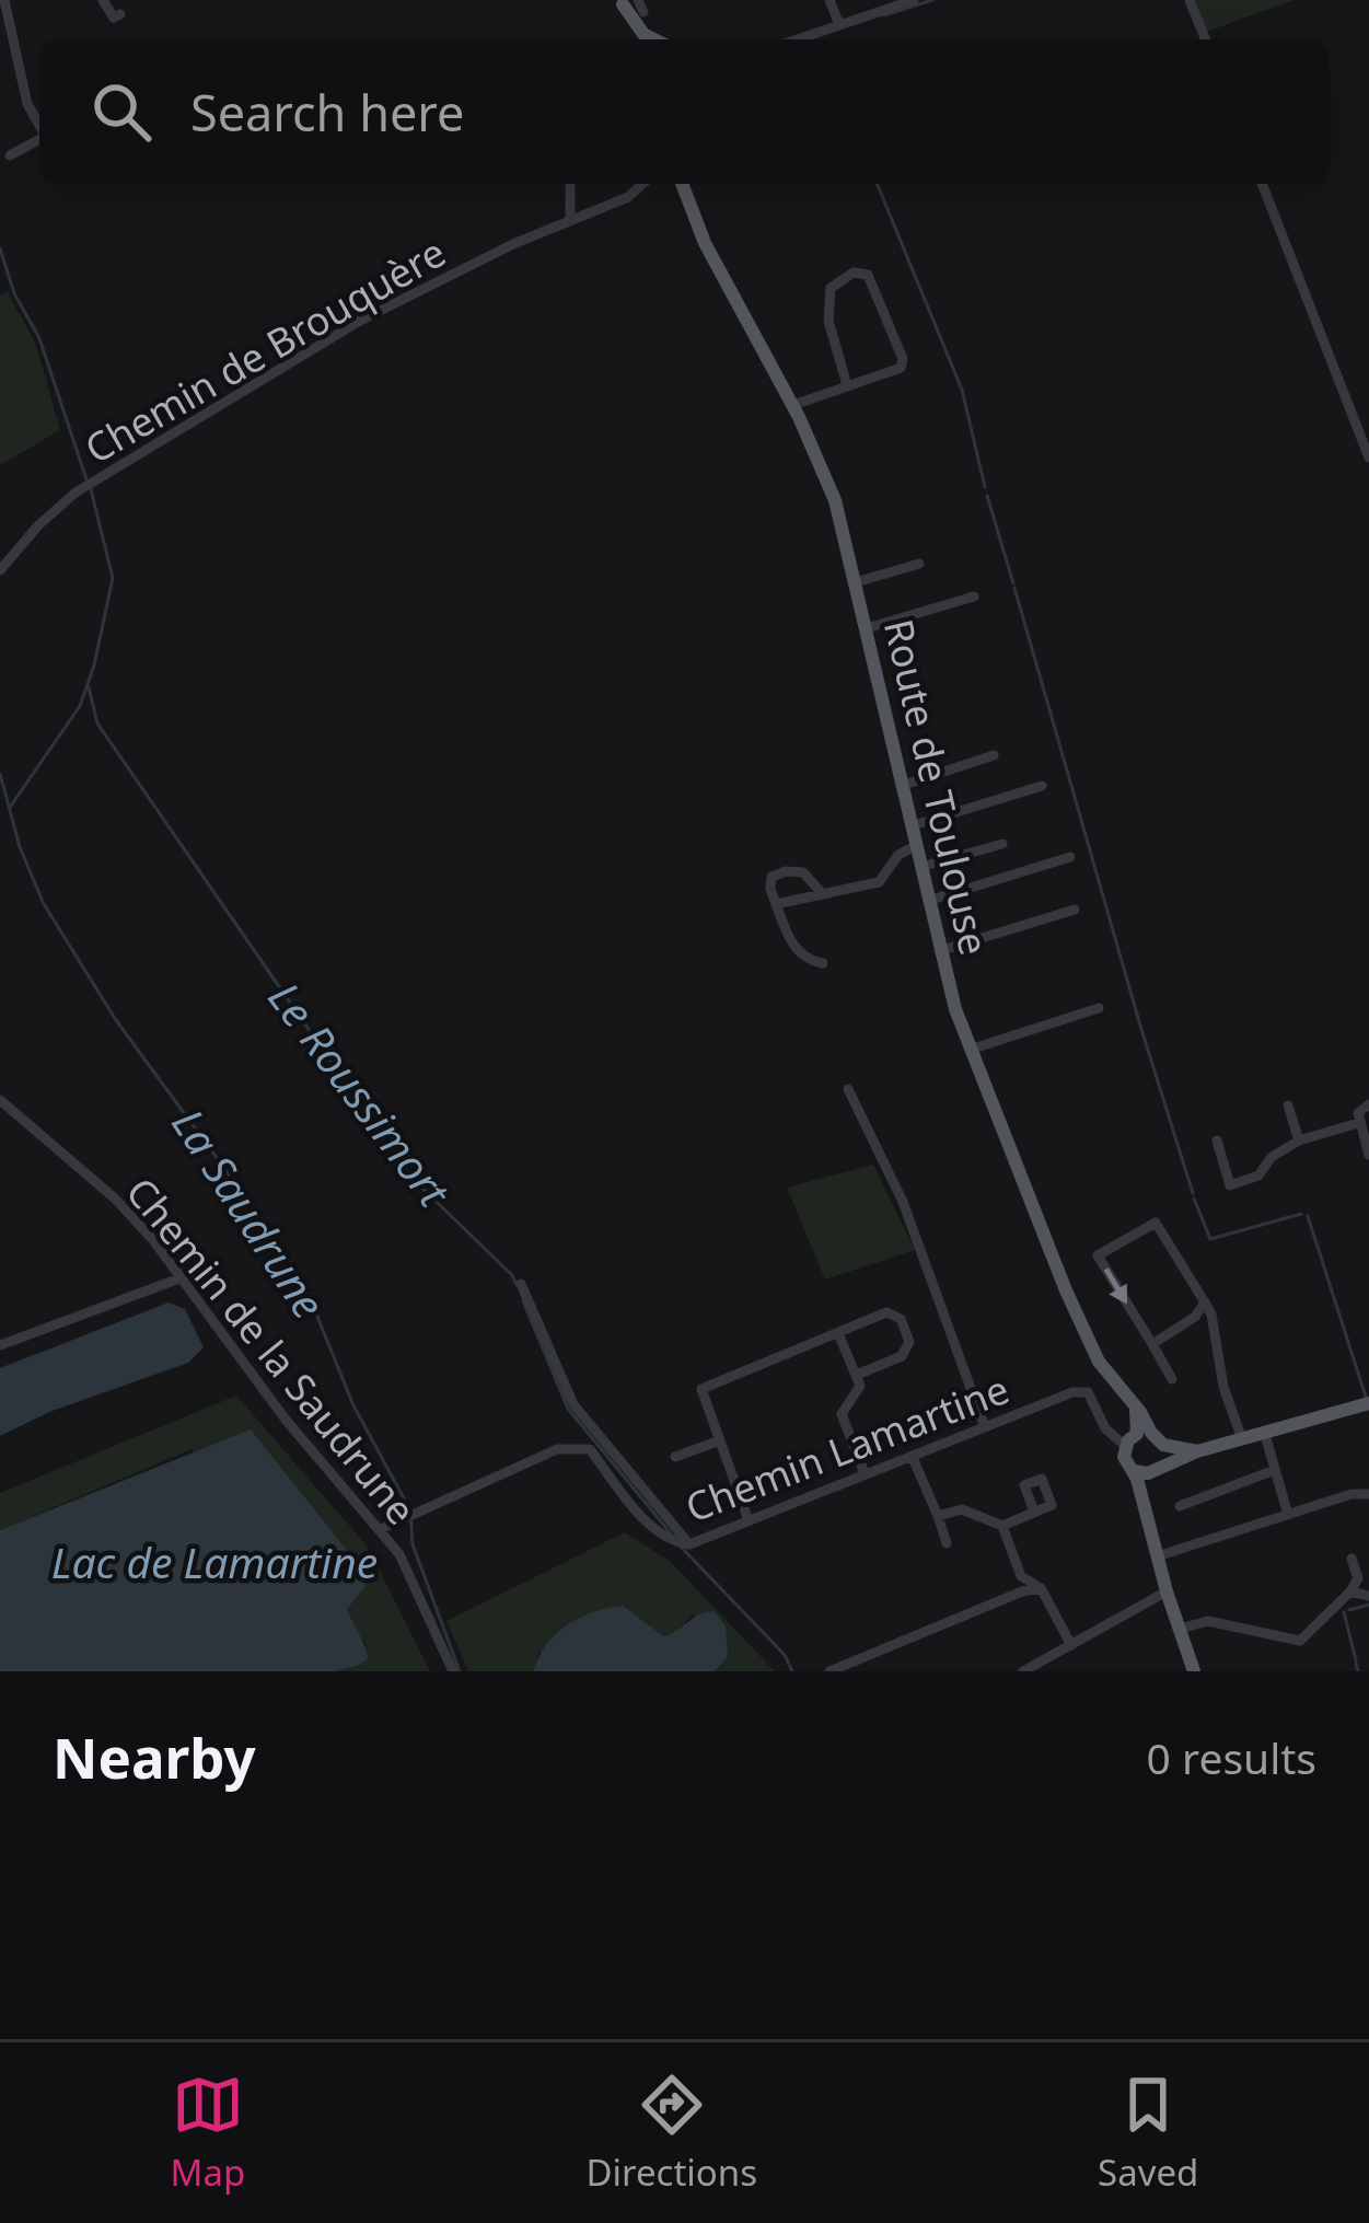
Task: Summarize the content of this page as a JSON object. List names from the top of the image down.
{
  "streets": {
    "main road": ["Route de Toulouse"],
    "street": ["Chemin de Brouquère", "Chemin de la Saudrune", "Chemin Lamartine"]
  },
  "crossings": [
    ["Chemin de la Saudrune", "Chemin Lamartine"]
  ],
  "water": ["Le Roussimort", "La Saudrune", "Lac de Lamartine"],
  "page": {
    "search": "Search here",
    "heading": ["Nearby", "0 results"],
    "nav": ["Map", "Directions", "Saved"]
  }
}
